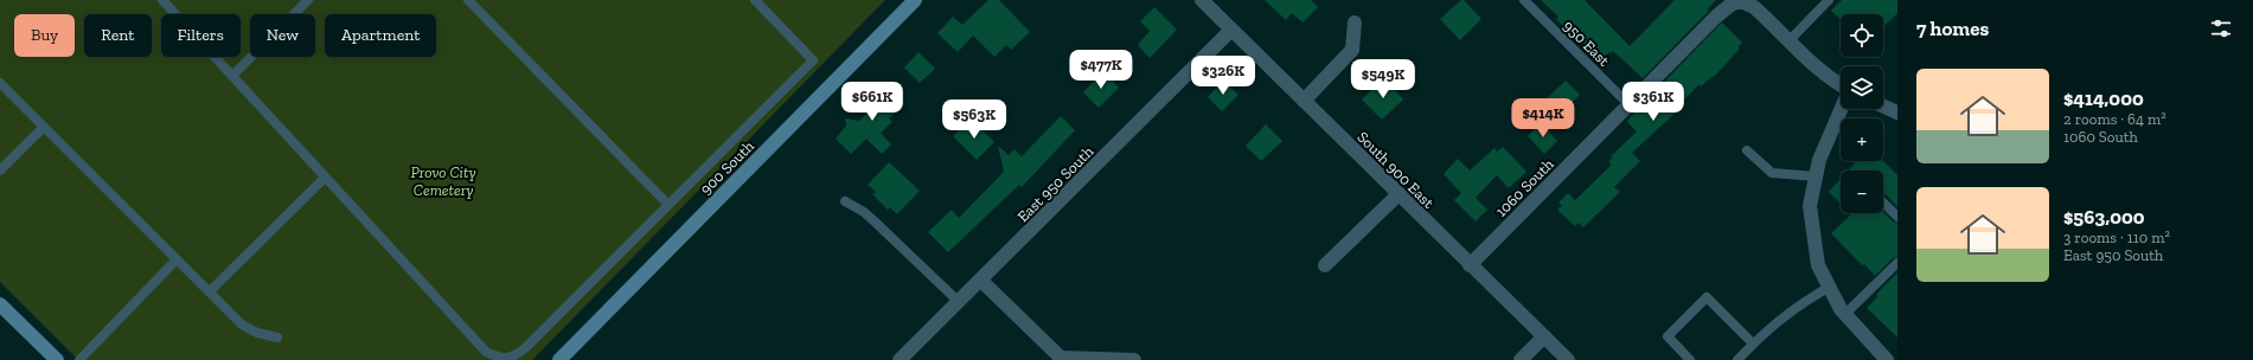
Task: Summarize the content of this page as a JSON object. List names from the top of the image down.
{
  "streets": {
    "street": [
      "900 South",
      "South 900 East",
      "East 950 South",
      "1060 South"
    ],
    "lane": ["950 East"]
  },
  "crossings": [
    ["950 East", "1060 South"],
    ["South 900 East", "East 950 South"],
    ["South 900 East", "1060 South"]
  ],
  "parks": ["Provo City Cemetery"],
  "page": {
    "heading": "7 homes",
    "map_buttons": ["+", "−"],
    "chip": [
      "Buy",
      "Rent",
      "Filters",
      "New",
      "Apartment"
    ],
    "price": [
      "$477K",
      "$326K",
      "$549K",
      "$661K",
      "$361K",
      "$414K",
      "$563K"
    ],
    "list": [
      {
        "name": "$414,000",
        "note": "2 rooms · 64 m² · 1060 South"
      },
      {
        "name": "$563,000",
        "note": "3 rooms · 110 m² · East 950 South"
      }
    ]
  }
}
